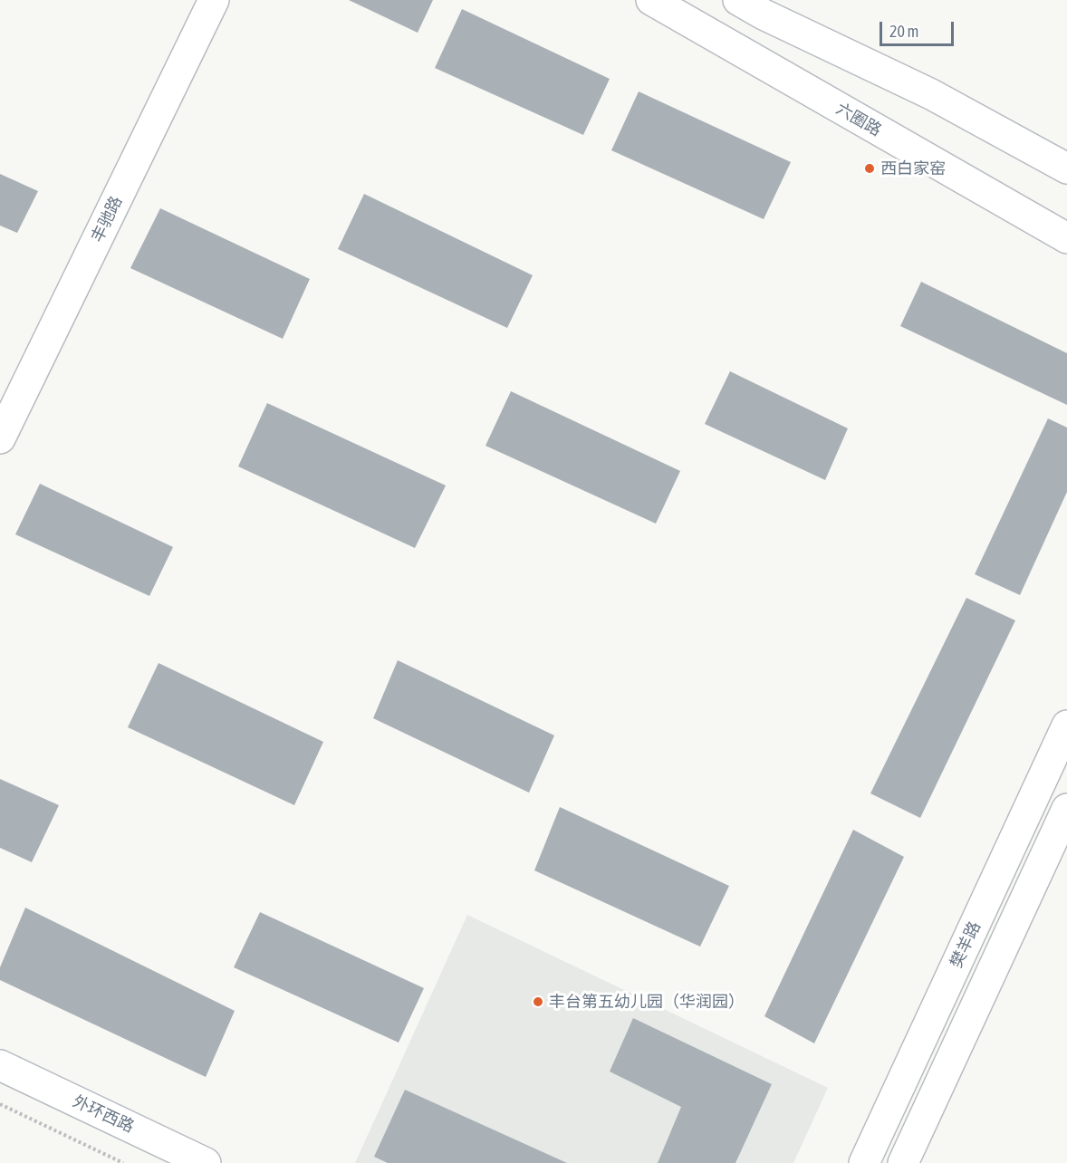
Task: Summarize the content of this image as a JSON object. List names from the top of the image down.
{
  "streets": {
    "main road": [
      "六圈路",
      "丰驰路",
      "樊羊路",
      "外环西路"
    ]
  },
  "places": ["西白家窑", "丰台第五幼儿园（华润园）"],
  "scale_bar": "20 m"
}
